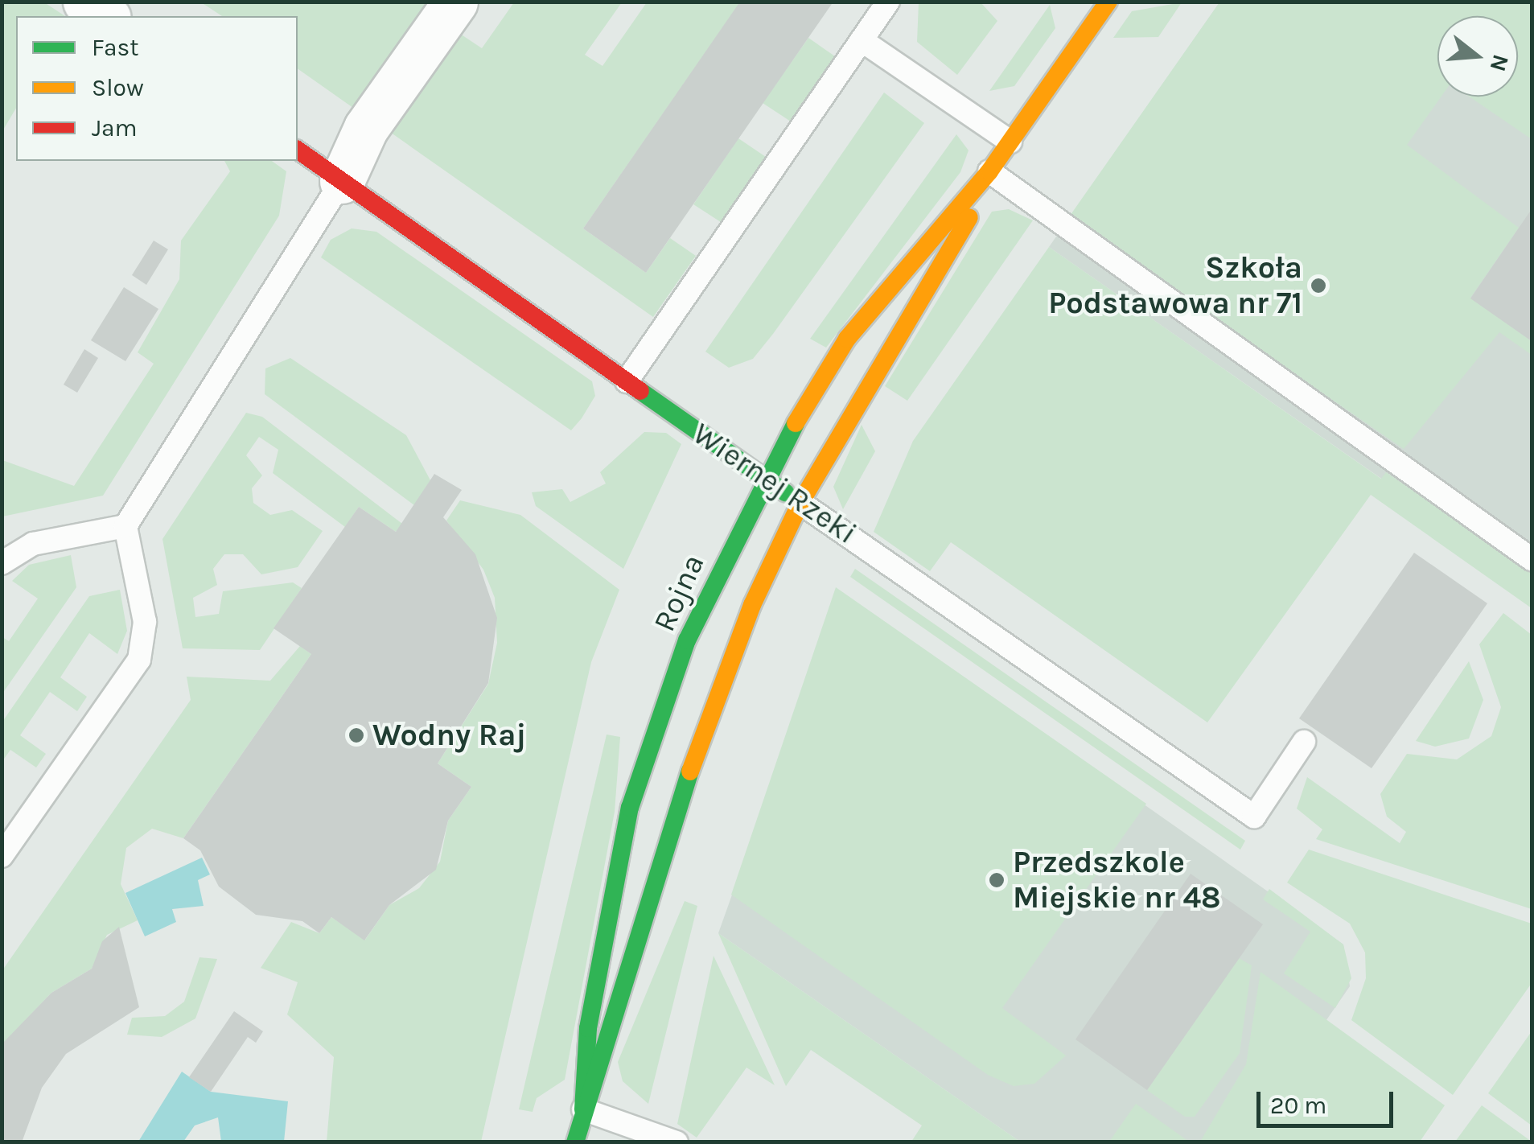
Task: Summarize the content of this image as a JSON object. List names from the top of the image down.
{
  "streets": {
    "street": ["Wiernej Rzeki", "Rojna"]
  },
  "crossings": [
    ["Wiernej Rzeki", "Rojna"]
  ],
  "places": ["Szkoła Podstawowa nr 71", "Wodny Raj", "Przedszkole Miejskie nr 48"],
  "legend": ["Fast", "Slow", "Jam"],
  "scale_bar": "20 m",
  "north": "right"
}
